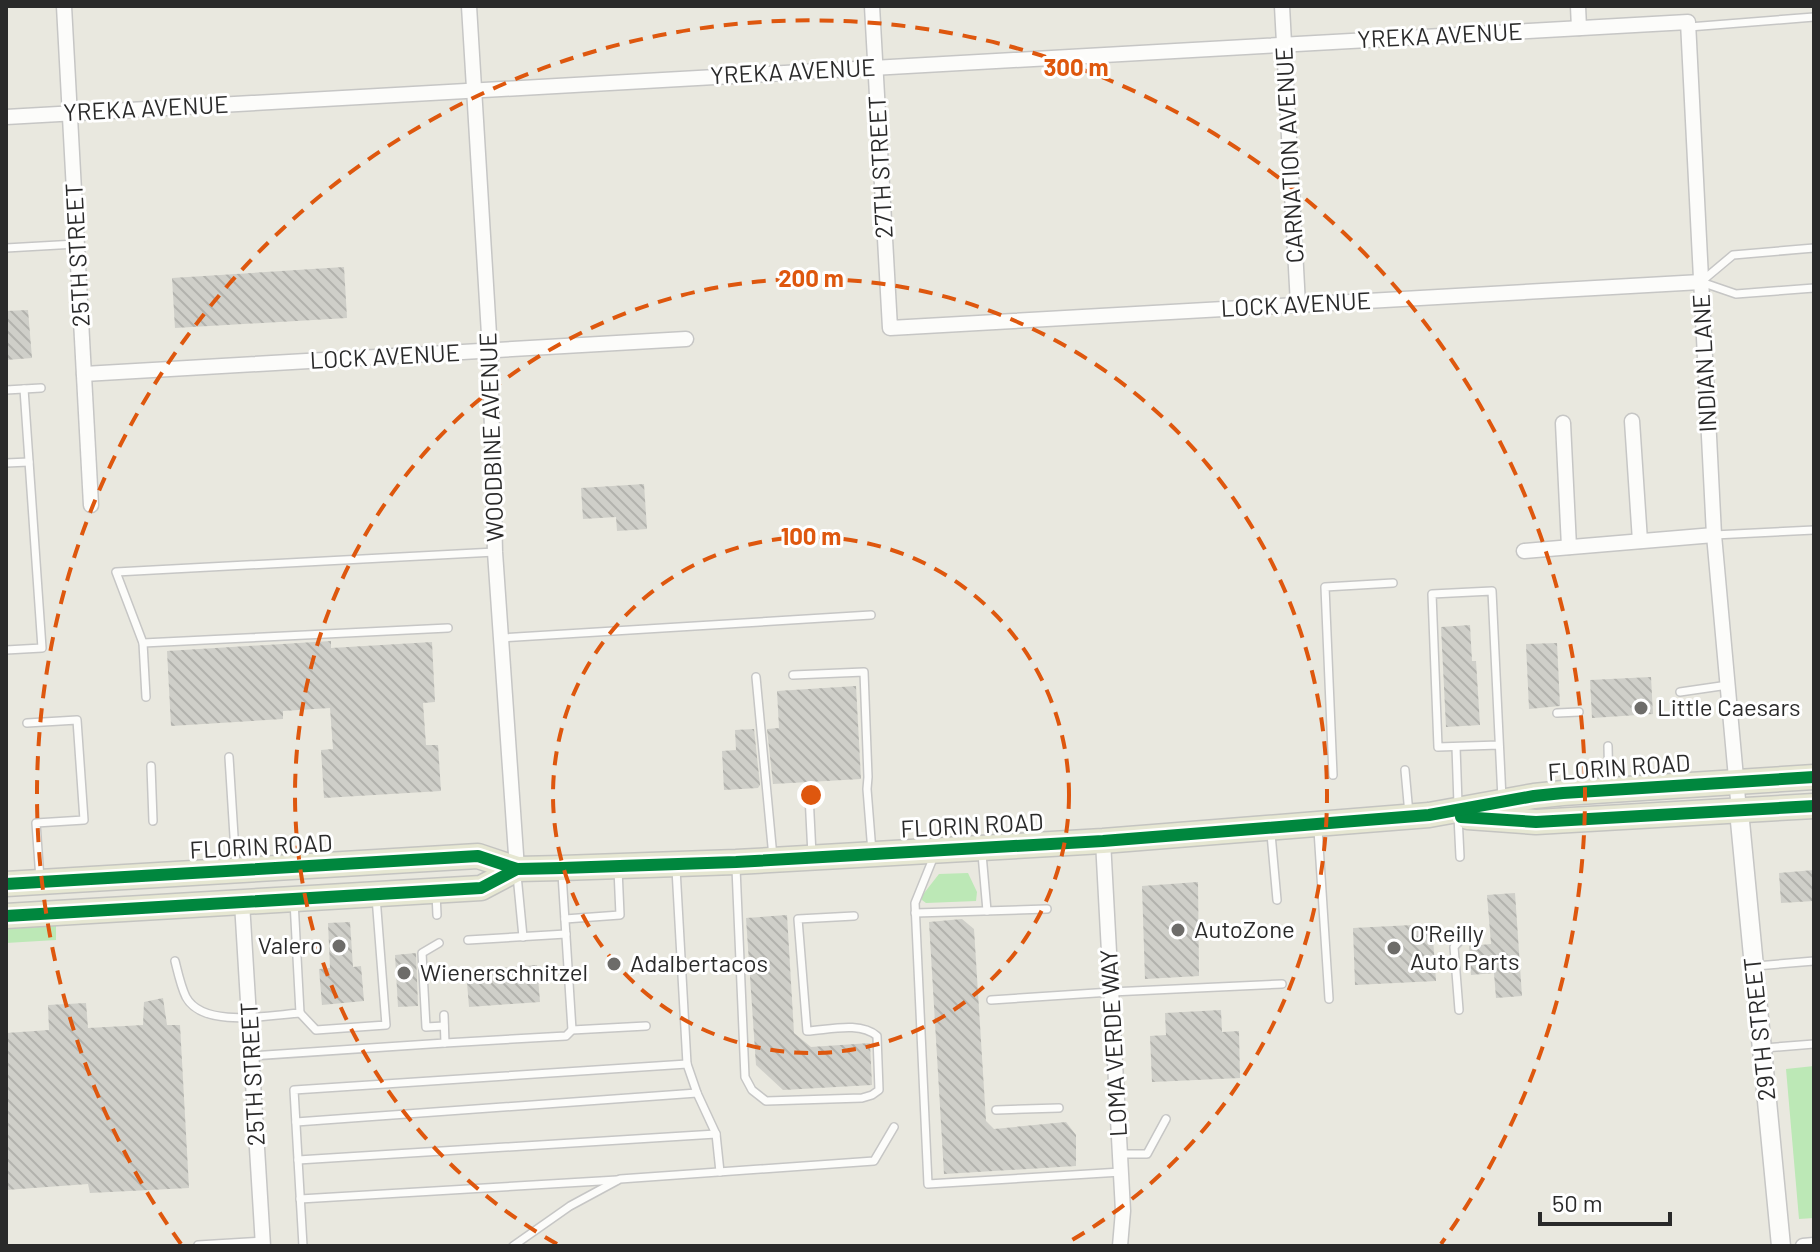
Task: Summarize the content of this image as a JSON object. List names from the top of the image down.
{
  "streets": {
    "main road": ["FLORIN ROAD"],
    "street": [
      "YREKA AVENUE",
      "CARNATION AVENUE",
      "27TH STREET",
      "25TH STREET",
      "LOCK AVENUE",
      "INDIAN LANE",
      "WOODBINE AVENUE",
      "29TH STREET",
      "LOMA VERDE WAY"
    ]
  },
  "crossings": [
    ["YREKA AVENUE", "CARNATION AVENUE"],
    ["YREKA AVENUE", "27TH STREET"],
    ["YREKA AVENUE", "25TH STREET"],
    ["YREKA AVENUE", "WOODBINE AVENUE"],
    ["CARNATION AVENUE", "LOCK AVENUE"],
    ["27TH STREET", "LOCK AVENUE"],
    ["25TH STREET", "LOCK AVENUE"],
    ["25TH STREET", "FLORIN ROAD"],
    ["LOCK AVENUE", "INDIAN LANE"],
    ["LOCK AVENUE", "WOODBINE AVENUE"],
    ["INDIAN LANE", "FLORIN ROAD"],
    ["INDIAN LANE", "29TH STREET"],
    ["WOODBINE AVENUE", "FLORIN ROAD"],
    ["FLORIN ROAD", "29TH STREET"],
    ["FLORIN ROAD", "LOMA VERDE WAY"]
  ],
  "places": [
    "Little Caesars",
    "AutoZone",
    "Valero",
    "O'Reilly Auto Parts",
    "Adalbertacos",
    "Wienerschnitzel"
  ],
  "scale_bar": "50 m",
  "rings": ["300 m", "200 m", "100 m"]
}
